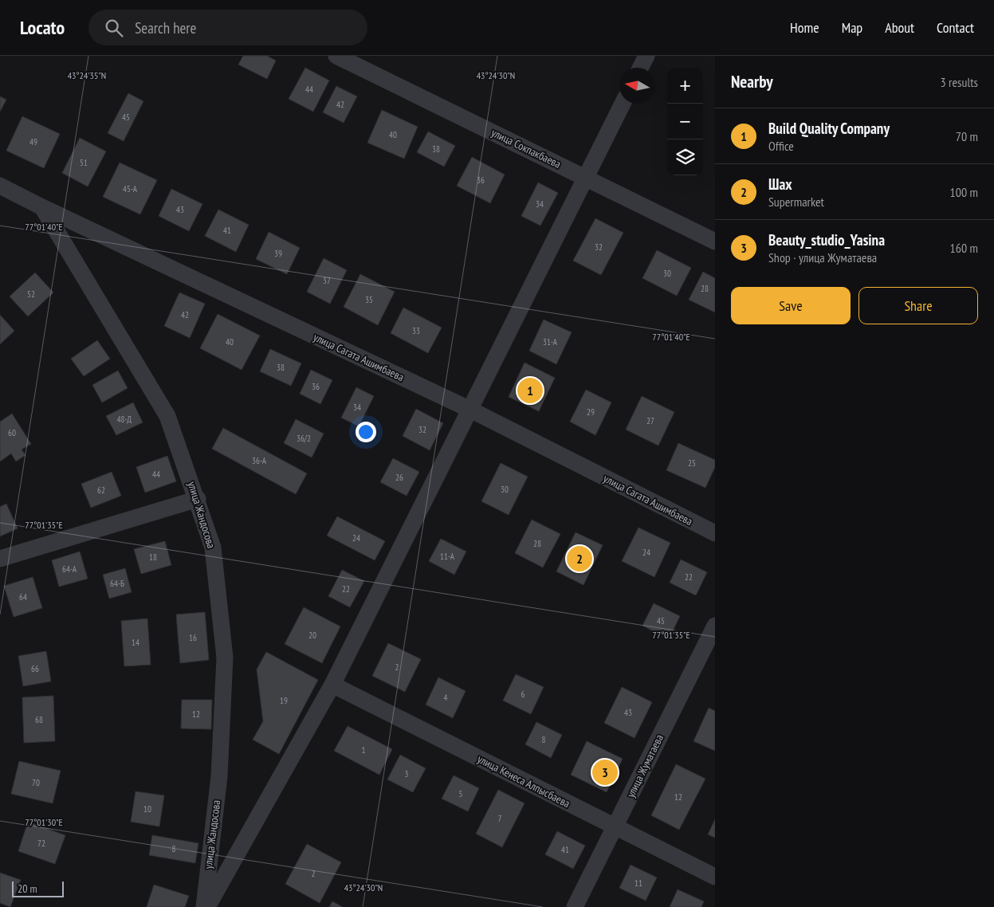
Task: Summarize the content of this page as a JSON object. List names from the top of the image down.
{
  "streets": {
    "street": [
      "улица Сокпакбаева",
      "улица Сагата Ашимбаева",
      "улица Жандосова",
      "улица Жуматаева",
      "улица Кенеса Алпысбаева"
    ]
  },
  "crossings": [
    ["улица Сагата Ашимбаева", "улица Жандосова"],
    ["улица Жуматаева", "улица Кенеса Алпысбаева"]
  ],
  "house_numbers": [
    "44",
    "42",
    "45",
    "40",
    "49",
    "38",
    "51",
    "36",
    "45-А",
    "34",
    "43",
    "41",
    "32",
    "39",
    "30",
    "37",
    "28",
    "52",
    "35",
    "42",
    "33",
    "40",
    "31-А",
    "38",
    "36",
    "34",
    "29",
    "48-Д",
    "27",
    "32",
    "60",
    "36/2",
    "36-А",
    "25",
    "44",
    "26",
    "30",
    "62",
    "24",
    "28",
    "24",
    "11-А",
    "18",
    "64-А",
    "22",
    "64-Б",
    "22",
    "64",
    "45",
    "20",
    "16",
    "14",
    "2",
    "66",
    "6",
    "4",
    "19",
    "43",
    "12",
    "68",
    "8",
    "1",
    "3",
    "70",
    "5",
    "12",
    "10",
    "7",
    "72",
    "8",
    "41",
    "2",
    "11"
  ],
  "scale_bar": "20 m",
  "north": "left",
  "page": {
    "header": "Locato",
    "search": "Search here",
    "nav": [
      "Home",
      "Map",
      "About",
      "Contact"
    ],
    "heading": ["Nearby", "3 results"],
    "map_buttons": ["+", "−"],
    "list": [
      {
        "mark": "1",
        "name": "Build Quality Company",
        "note": "Office",
        "value": "70 m"
      },
      {
        "mark": "2",
        "name": "Шах",
        "note": "Supermarket",
        "value": "100 m"
      },
      {
        "mark": "3",
        "name": "Beauty_studio_Yasina",
        "note": "Shop · улица Жуматаева",
        "value": "160 m"
      }
    ],
    "buttons": ["Save", "Share"],
    "pins": ["1", "2", "3"],
    "scale": "20 m"
  },
  "coordinates": [
    "43°24'35\"N",
    "43°24'30\"N",
    "77°01'40\"E",
    "77°01'35\"E",
    "77°01'30\"E"
  ]
}
